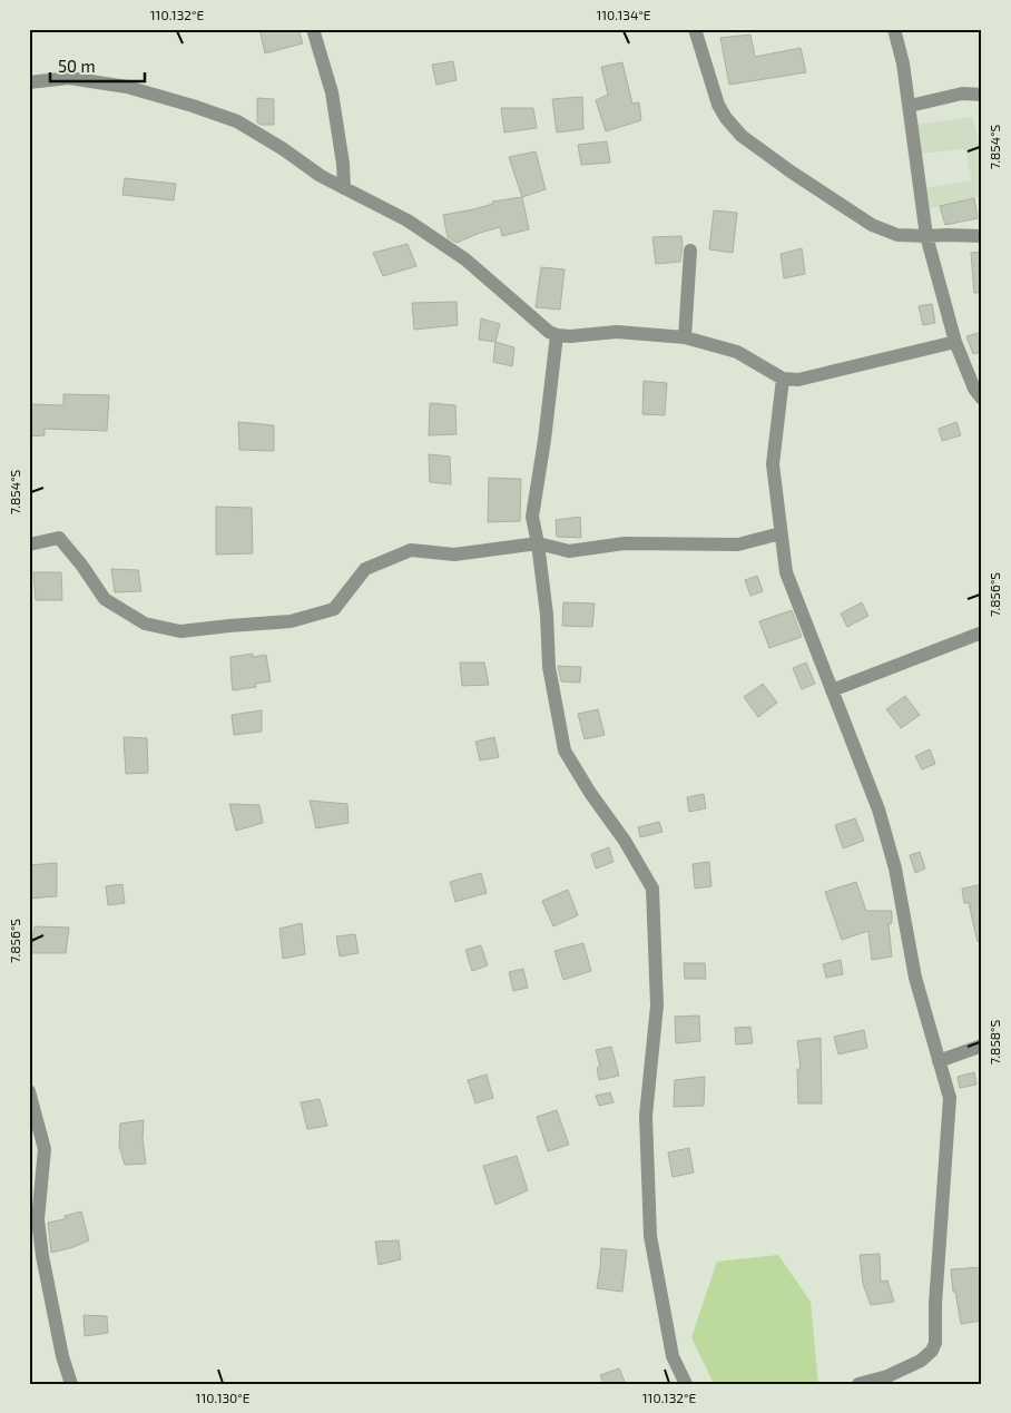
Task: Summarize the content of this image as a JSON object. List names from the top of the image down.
{
  "scale_bar": "50 m",
  "coordinates": [
    "110.132°E",
    "110.134°E",
    "7.854°S",
    "7.856°S",
    "7.858°S",
    "110.130°E"
  ]
}
